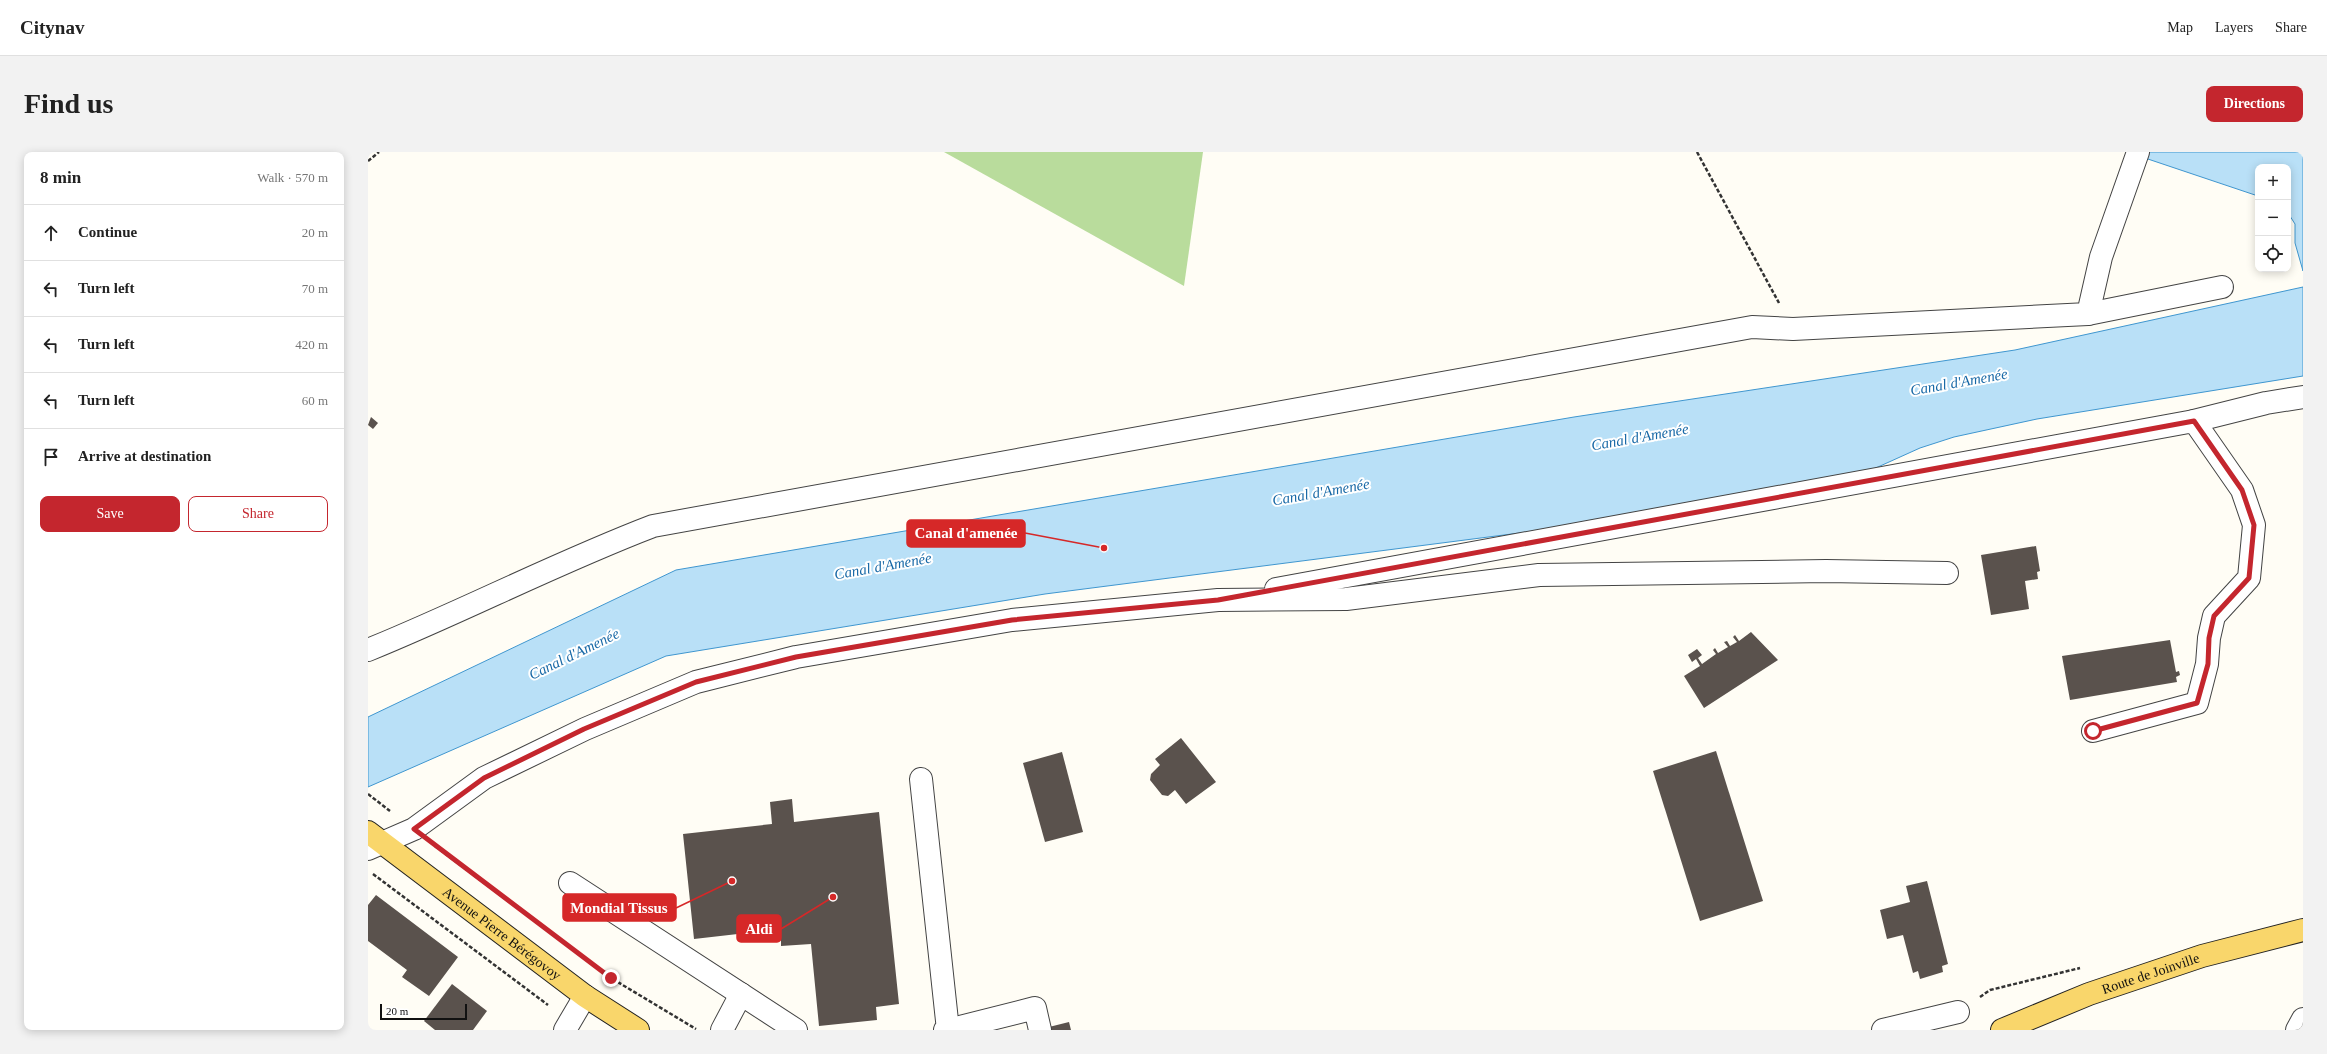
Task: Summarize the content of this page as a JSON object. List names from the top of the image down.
{
  "streets": {
    "main road": ["Avenue Pierre Bérégovoy", "Route de Joinville"]
  },
  "water": ["Canal d'Amenée"],
  "places": ["Canal d'amenée", "Mondial Tissus", "Aldi"],
  "scale_bar": "20 m",
  "page": {
    "header": "Citynav",
    "nav": ["Map", "Layers", "Share"],
    "buttons": [
      "Directions",
      ["Save", "Share"]
    ],
    "title": "Find us",
    "heading": ["8 min", "Walk · 570 m"],
    "map_buttons": ["+", "−"],
    "list": [
      ["Continue", "20 m"],
      ["Turn left", "70 m"],
      ["Turn left", "420 m"],
      ["Turn left", "60 m"],
      "Arrive at destination"
    ],
    "scale": "20 m"
  }
}
